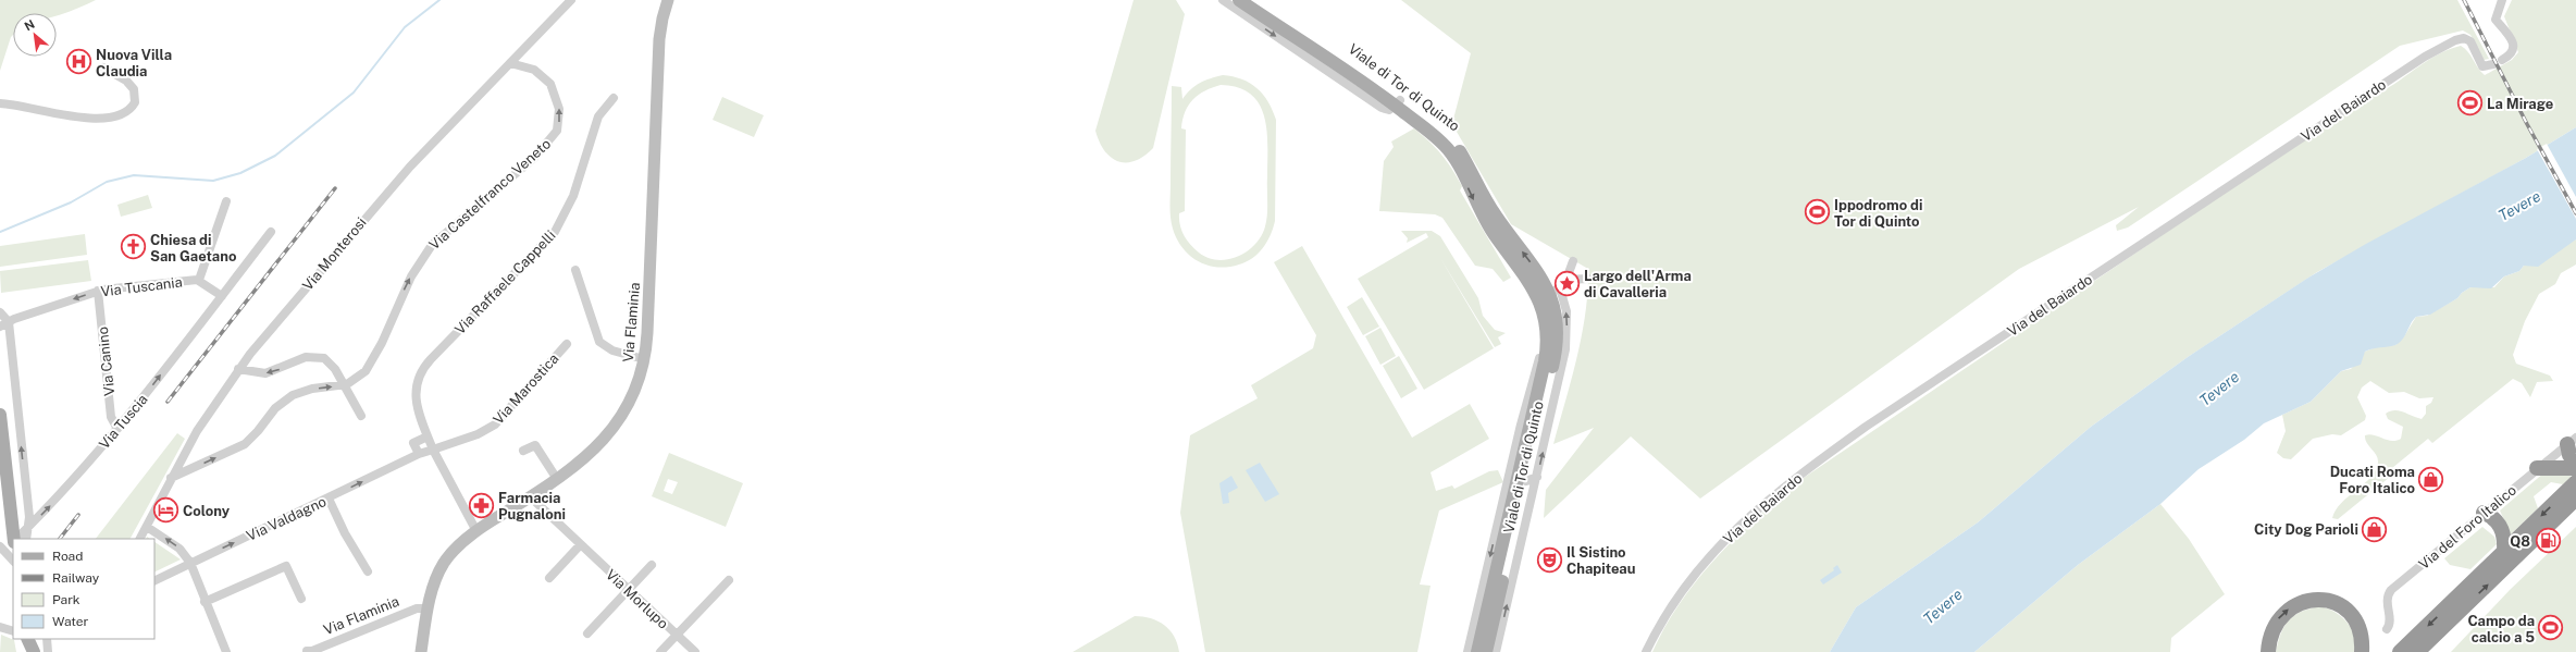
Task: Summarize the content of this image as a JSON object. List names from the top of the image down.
{
  "streets": {
    "main road": ["Viale di Tor di Quinto"],
    "street": [
      "Via del Baiardo",
      "Via Castelfranco Veneto",
      "Via Monterosi",
      "Via Raffaele Cappelli",
      "Via Tuscania",
      "Via Flaminia",
      "Via Canino",
      "Via Marostica",
      "Via Tuscia",
      "Via Valdagno",
      "Via del Foro Italico",
      "Via Morlupo"
    ]
  },
  "crossings": [
    ["Via Castelfranco Veneto", "Via Monterosi"],
    ["Via Raffaele Cappelli", "Via Marostica"],
    ["Via Tuscania", "Via Canino"],
    ["Via Tuscania", "Via Tuscia"],
    ["Via Flaminia", "Via Morlupo"],
    ["Via Canino", "Via Tuscia"],
    ["Via Marostica", "Via Valdagno"]
  ],
  "one_way": [
    "Via Castelfranco Veneto",
    "Via Tuscania",
    "Via Tuscia",
    "Via Valdagno"
  ],
  "water": ["Tevere"],
  "places": {
    "hospital": ["Nuova Villa Claudia"],
    "sports": ["La Mirage", "Ippodromo di Tor di Quinto", "Campo da calcio a 5"],
    "church": ["Chiesa di San Gaetano"],
    "place": ["Largo dell'Arma di Cavalleria"],
    "shop": ["Ducati Roma Foro Italico", "City Dog Parioli"],
    "pharmacy": ["Farmacia Pugnaloni"],
    "hotel": ["Colony"],
    "fuel station": ["Q8"],
    "theatre": ["Il Sistino Chapiteau"]
  },
  "legend": [
    "Road",
    "Railway",
    "Park",
    "Water"
  ],
  "north": "top left"
}
